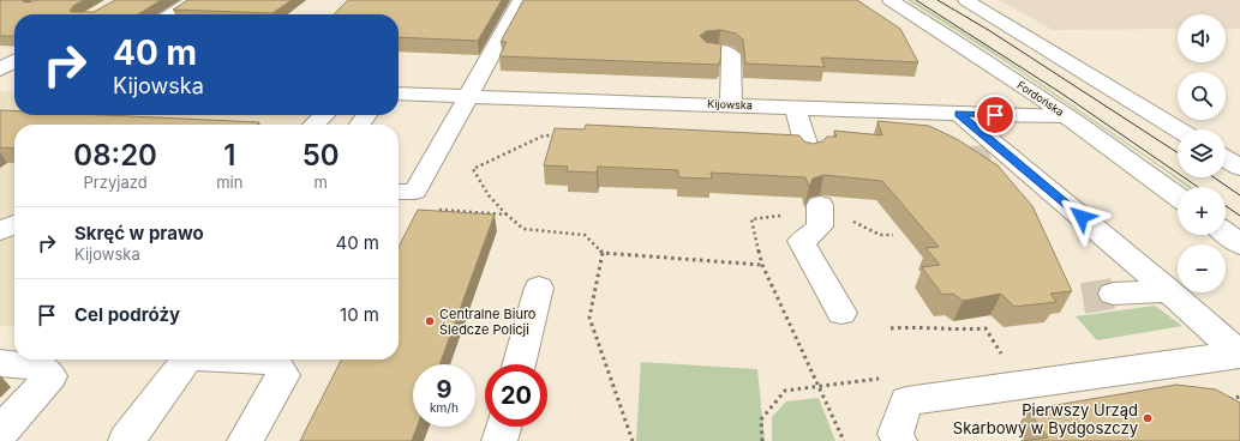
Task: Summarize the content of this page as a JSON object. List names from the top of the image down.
{
  "streets": {
    "street": ["Fordońska", "Kijowska"]
  },
  "crossings": [
    ["Fordońska", "Kijowska"]
  ],
  "places": ["Centralne Biuro Śledcze Policji", "Pierwszy Urząd Skarbowy w Bydgoszczy"],
  "page": {
    "map_buttons": ["+", "−"],
    "turn": ["40 m", "Kijowska"],
    "eta": [
      "08:20",
      "Przyjazd",
      "1",
      "min",
      "50",
      "m"
    ],
    "list": [
      {
        "name": "Skręć w prawo",
        "note": "Kijowska",
        "value": "40 m"
      },
      {
        "name": "Cel podróży",
        "value": "10 m"
      }
    ],
    "speed": "9 km/h",
    "limit": "20"
  }
}
